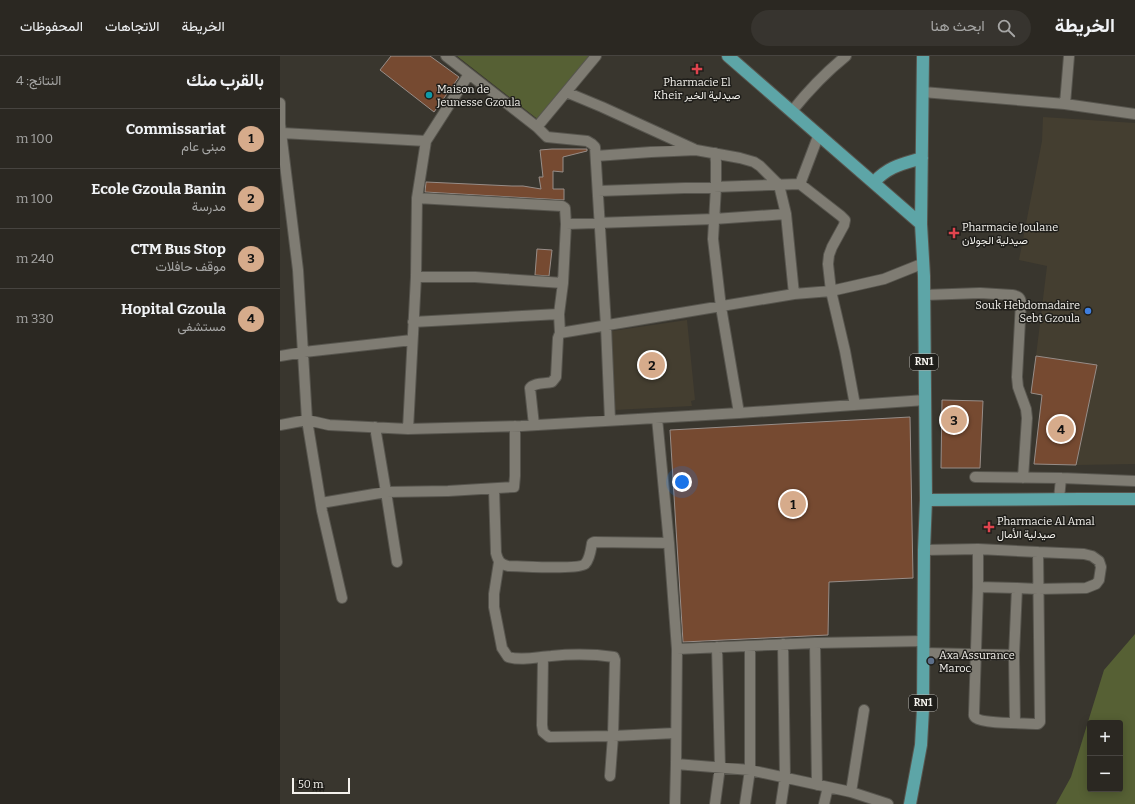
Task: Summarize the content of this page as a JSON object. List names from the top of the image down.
{
  "streets": {
    "main road": ["RN1"]
  },
  "places": {
    "health": ["Pharmacie El Kheir صيدلية الخير", "Pharmacie Joulane صيدلية الجولان", "Pharmacie Al Amal صيدلية الأمال"],
    "other": ["Maison de Jeunesse Gzoula", "Souk Hebdomadaire Sebt Gzoula", "Axa Assurance Maroc"]
  },
  "scale_bar": "50 m",
  "page": {
    "header": "الخريطة",
    "search": "ابحث هنا",
    "nav": ["الخريطة", "الاتجاهات", "المحفوظات"],
    "heading": ["بالقرب منك", "النتائج: 4"],
    "list": [
      {
        "mark": "1",
        "name": "Commissariat",
        "note": "مبنى عام",
        "value": "100 m"
      },
      {
        "mark": "2",
        "name": "Ecole Gzoula Banin",
        "note": "مدرسة",
        "value": "100 m"
      },
      {
        "mark": "3",
        "name": "CTM Bus Stop",
        "note": "موقف حافلات",
        "value": "240 m"
      },
      {
        "mark": "4",
        "name": "Hopital Gzoula",
        "note": "مستشفى",
        "value": "330 m"
      }
    ],
    "pins": [
      "2",
      "3",
      "4",
      "1"
    ],
    "map_buttons": ["+", "−"],
    "scale": "50 m"
  }
}
